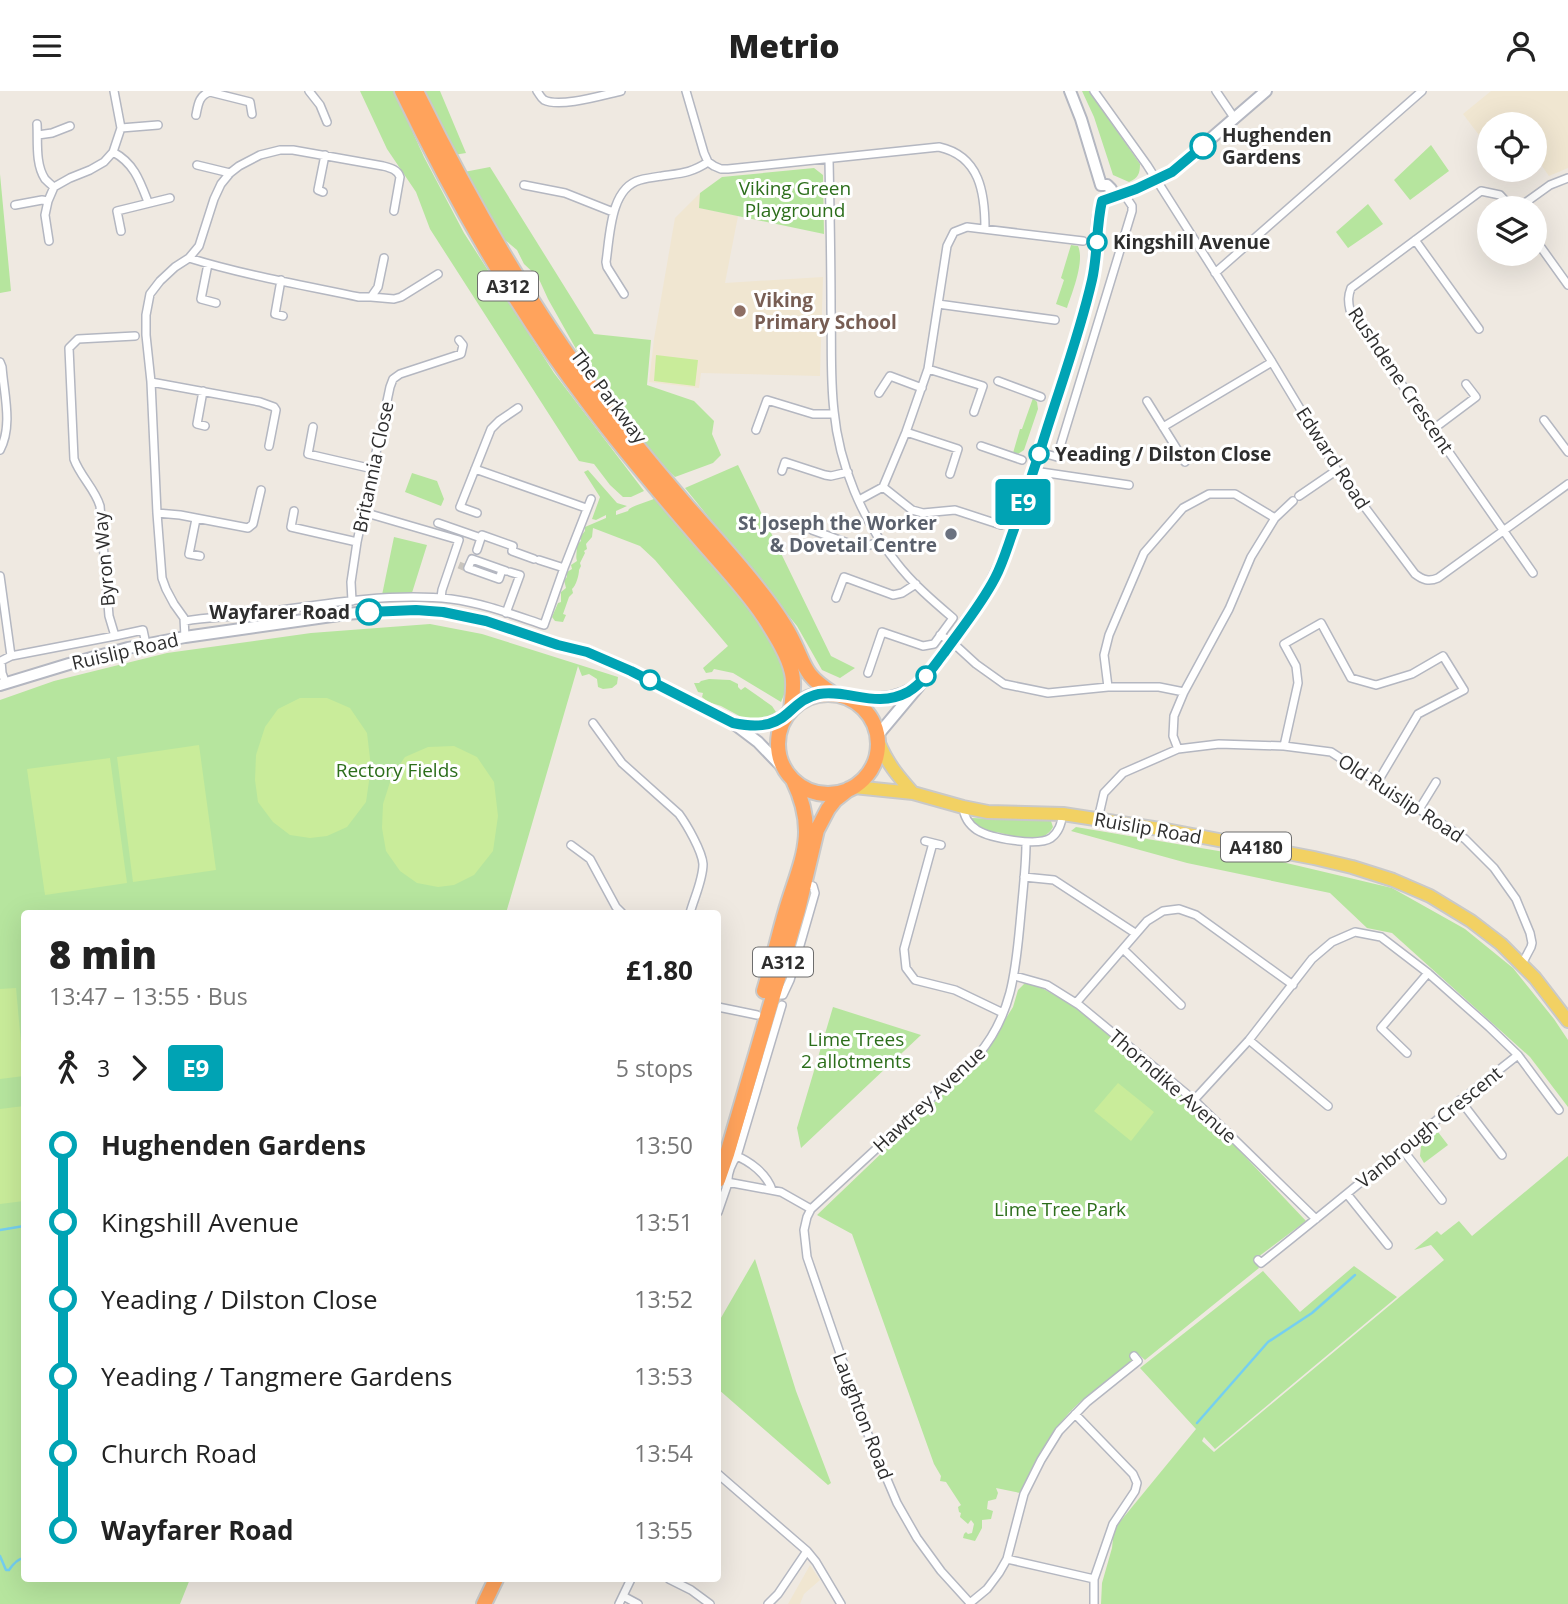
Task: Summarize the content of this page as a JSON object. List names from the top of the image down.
{
  "streets": {
    "highway": ["A312", "The Parkway"],
    "main road": ["Ruislip Road", "A4180"],
    "street": [
      "Rushdene Crescent",
      "Edward Road",
      "Britannia Close",
      "Byron Way",
      "Old Ruislip Road",
      "Thorndike Avenue",
      "Hawtrey Avenue",
      "Vanbrough Crescent",
      "Laughton Road"
    ]
  },
  "crossings": [
    ["A312", "The Parkway"],
    ["A312", "Ruislip Road"],
    ["A312", "A4180"],
    ["Rushdene Crescent", "Edward Road"],
    ["The Parkway", "Ruislip Road"],
    ["The Parkway", "A4180"],
    ["Ruislip Road", "Old Ruislip Road"],
    ["Ruislip Road", "A4180"],
    ["Old Ruislip Road", "A4180"],
    ["Thorndike Avenue", "Hawtrey Avenue"],
    ["Thorndike Avenue", "Vanbrough Crescent"],
    ["Hawtrey Avenue", "Laughton Road"]
  ],
  "parks": [
    "Viking Green Playground",
    "Rectory Fields",
    "Lime Trees 2 allotments",
    "Lime Tree Park"
  ],
  "places": [
    "Hughenden Gardens",
    "Kingshill Avenue",
    "Viking Primary School",
    "Yeading / Dilston Close",
    "St Joseph the Worker & Dovetail Centre",
    "Wayfarer Road"
  ],
  "lines": ["bus line E9"],
  "page": {
    "header": "Metrio",
    "on_map": "E9",
    "heading": ["8 min", "13:47 – 13:55 · Bus", "£1.80"],
    "legs": ["3", "E9", "5 stops"],
    "list": [
      {
        "name": "Hughenden Gardens",
        "value": "13:50"
      },
      {
        "name": "Kingshill Avenue",
        "value": "13:51"
      },
      {
        "name": "Yeading / Dilston Close",
        "value": "13:52"
      },
      {
        "name": "Yeading / Tangmere Gardens",
        "value": "13:53"
      },
      {
        "name": "Church Road",
        "value": "13:54"
      },
      {
        "name": "Wayfarer Road",
        "value": "13:55"
      }
    ]
  }
}
